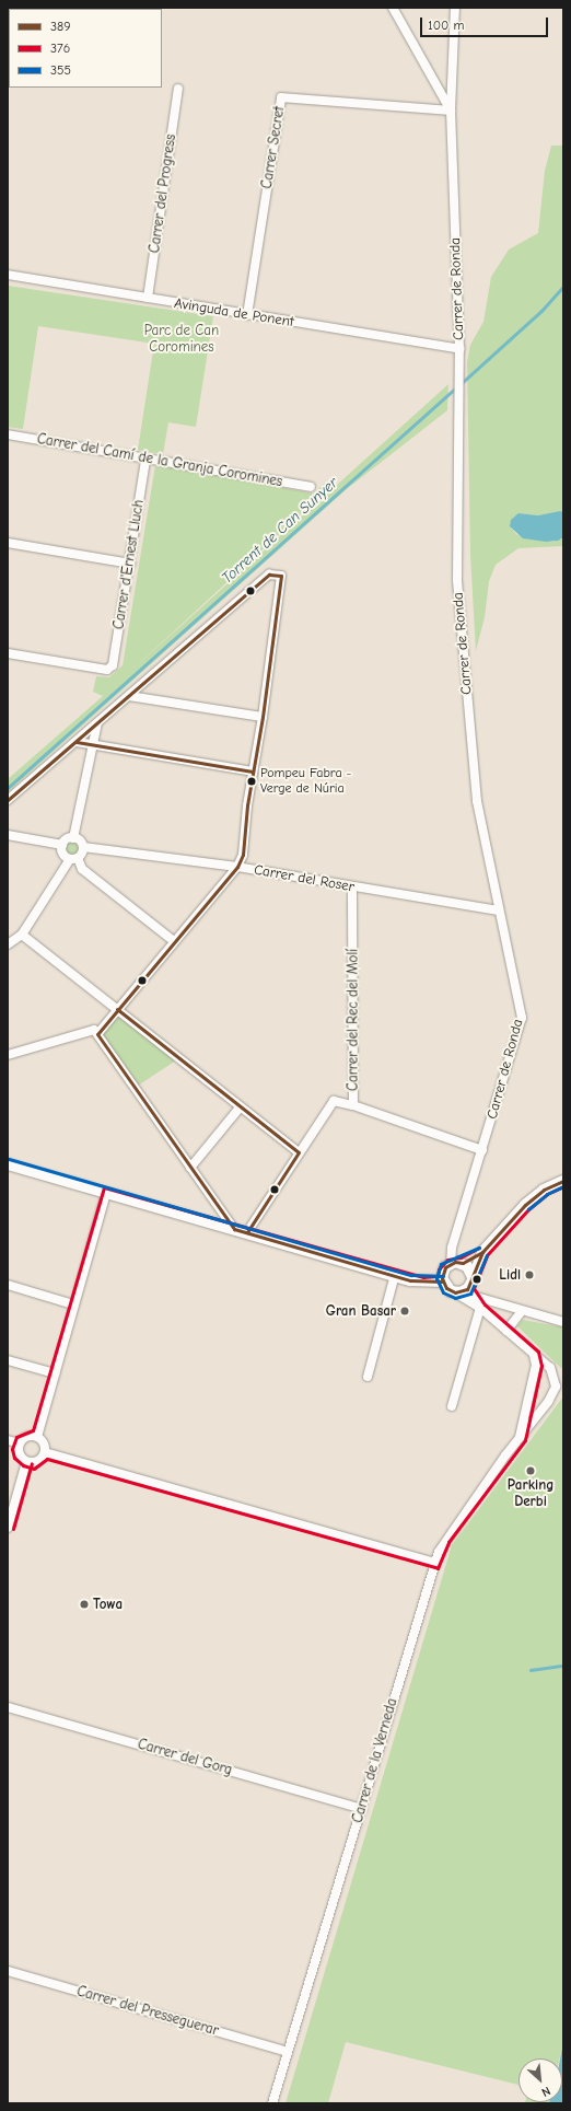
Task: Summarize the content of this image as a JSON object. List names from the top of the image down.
{
  "streets": {
    "street": [
      "Carrer Secret",
      "Carrer del Progress",
      "Carrer de Ronda",
      "Avinguda de Ponent",
      "Carrer del Camí de la Granja Coromines",
      "Carrer d'Ernest Lluch",
      "Carrer del Roser",
      "Carrer del Rec del Molí",
      "Carrer del Gorg",
      "Carrer de la Verneda",
      "Carrer del Presseguerar"
    ]
  },
  "crossings": [
    ["Carrer Secret", "Carrer de Ronda"],
    ["Carrer Secret", "Avinguda de Ponent"],
    ["Carrer del Progress", "Avinguda de Ponent"],
    ["Carrer de Ronda", "Avinguda de Ponent"],
    ["Carrer de Ronda", "Carrer del Roser"],
    ["Carrer del Camí de la Granja Coromines", "Carrer d'Ernest Lluch"],
    ["Carrer del Roser", "Carrer del Rec del Molí"],
    ["Carrer del Gorg", "Carrer de la Verneda"],
    ["Carrer de la Verneda", "Carrer del Presseguerar"]
  ],
  "water": ["Torrent de Can Sunyer"],
  "parks": ["Parc de Can Coromines"],
  "places": [
    "Pompeu Fabra - Verge de Núria",
    "Lidl",
    "Gran Basar",
    "Parking Derbi",
    "Towa"
  ],
  "lines": ["transit line 389", "transit line 355", "transit line 376"],
  "legend": ["389", "376", "355"],
  "scale_bar": "100 m",
  "north": "bottom right"
}
